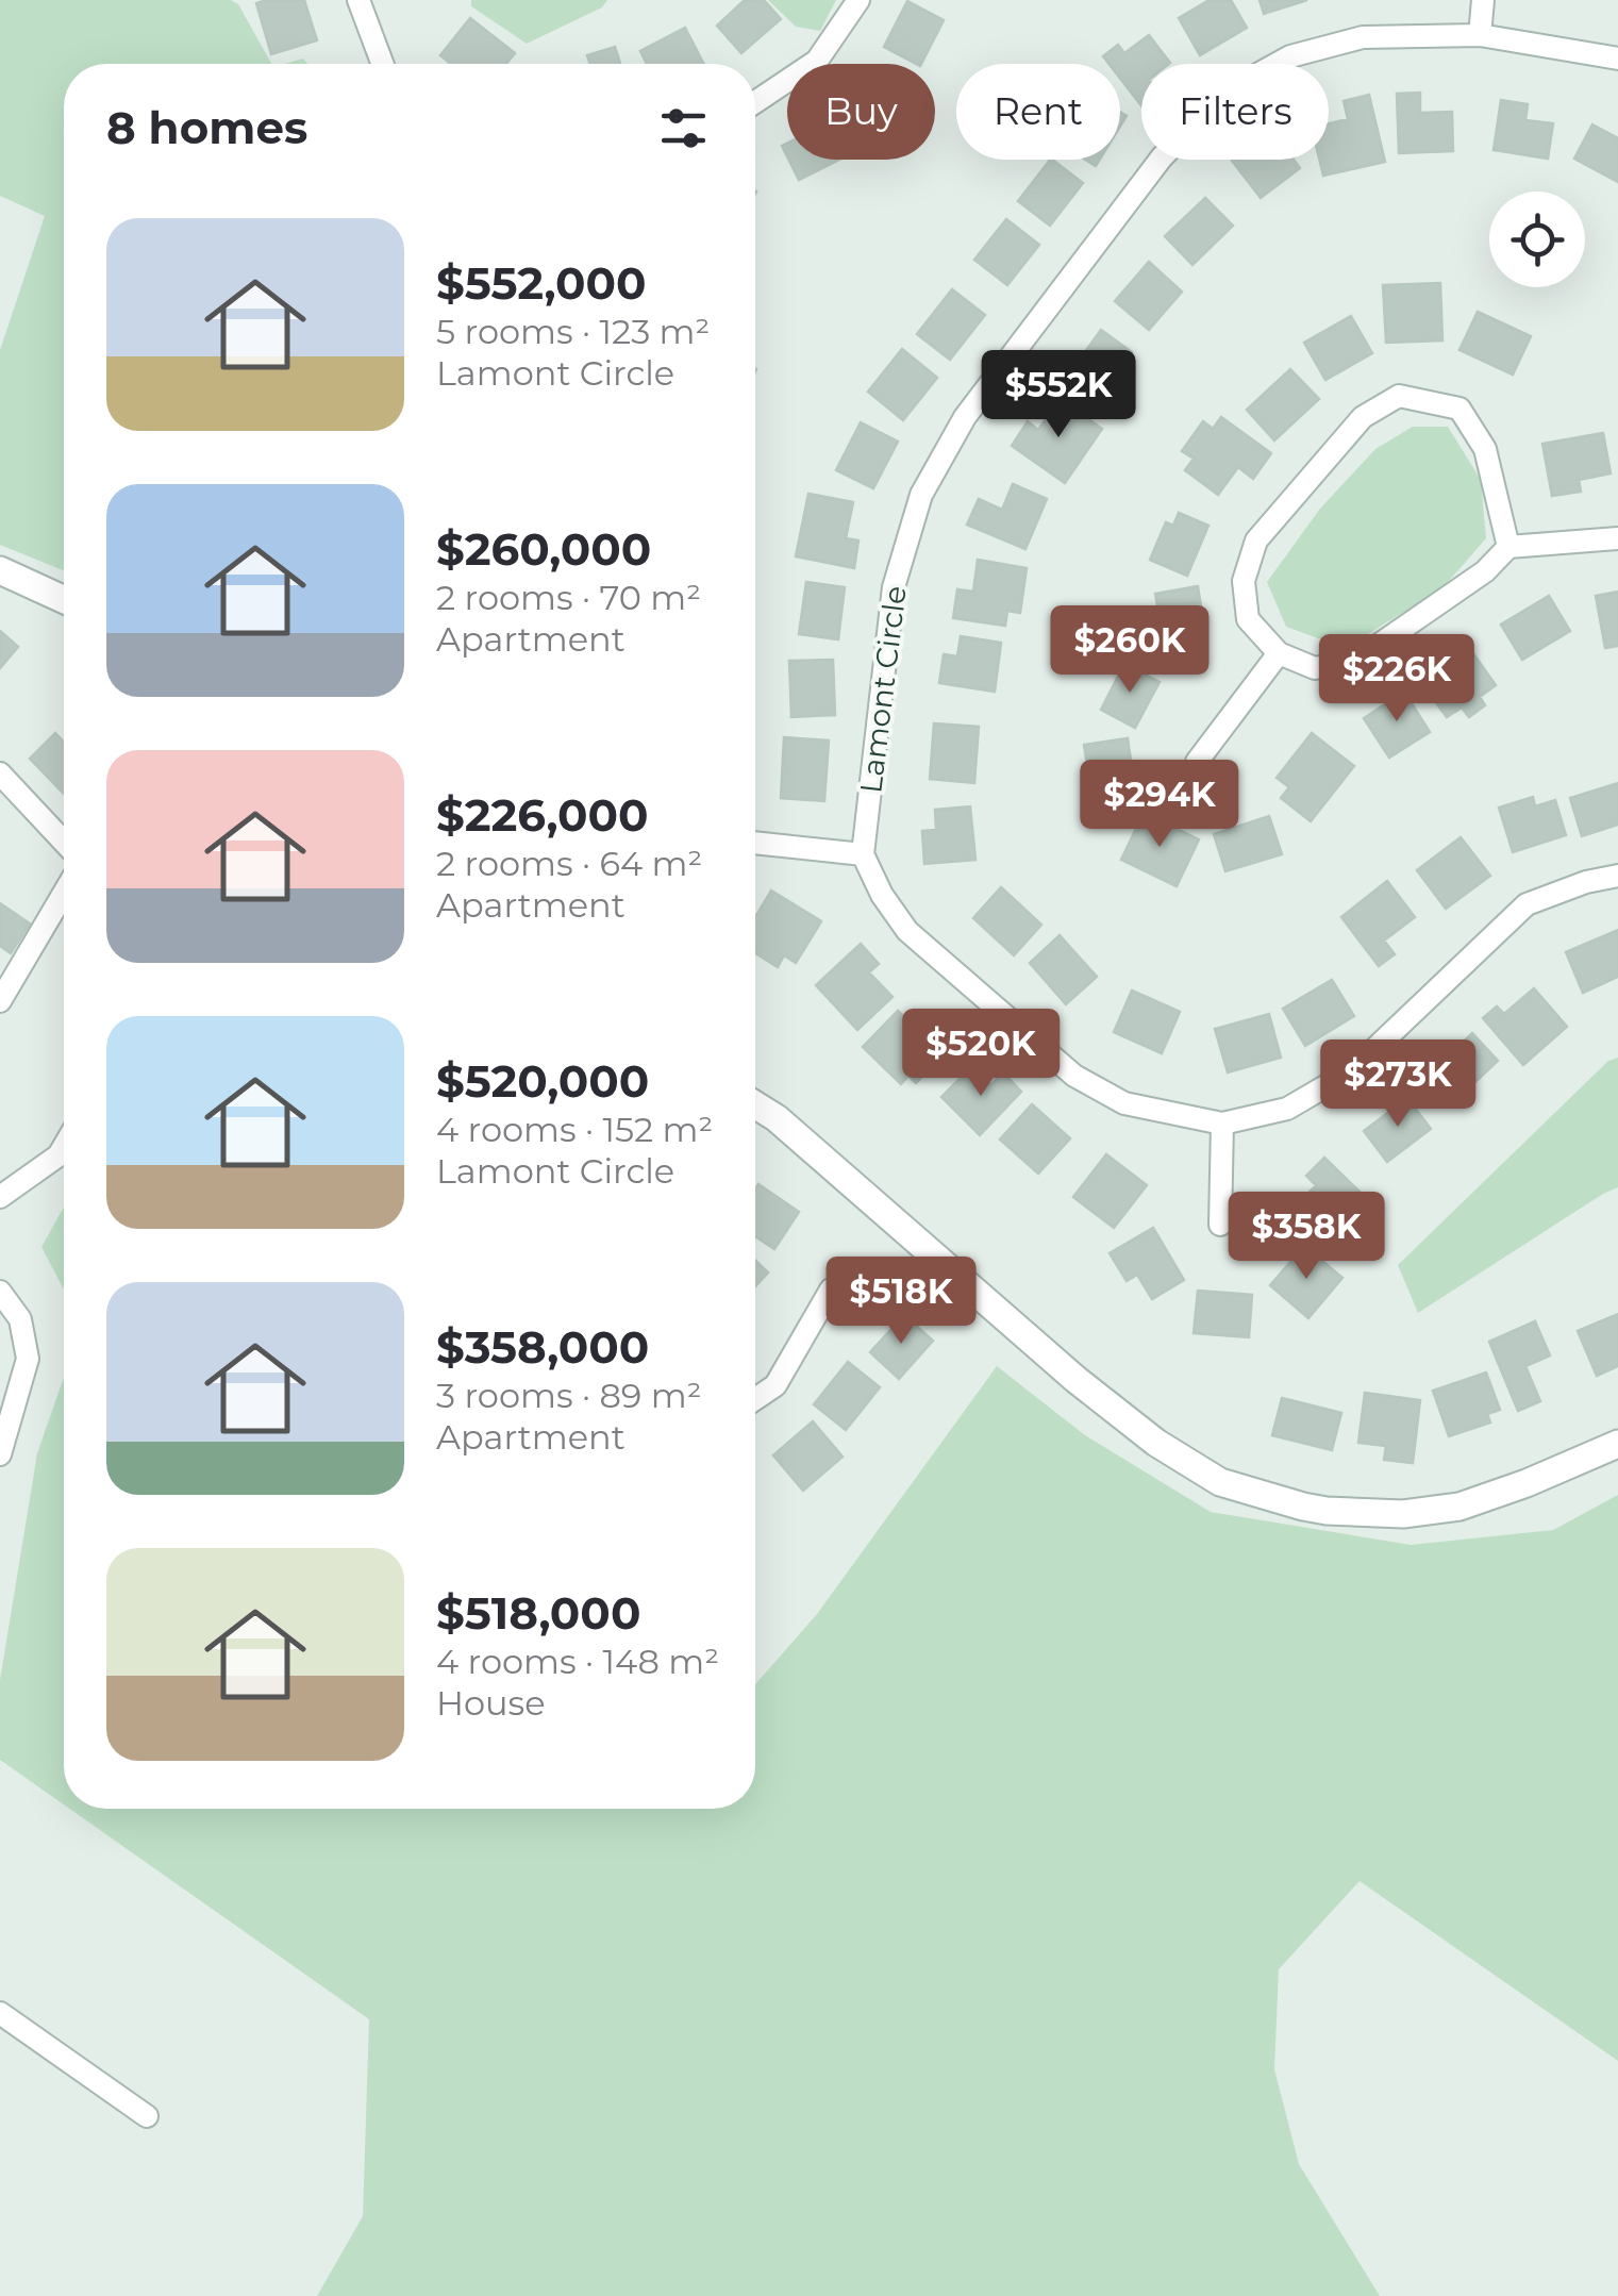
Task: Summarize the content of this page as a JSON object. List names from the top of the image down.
{
  "streets": {
    "street": ["Lamont Circle"]
  },
  "page": {
    "chip": ["Buy", "Rent", "Filters"],
    "heading": "8 homes",
    "list": [
      {
        "name": "$552,000",
        "note": "5 rooms · 123 m² · Lamont Circle"
      },
      {
        "name": "$260,000",
        "note": "2 rooms · 70 m² · Apartment"
      },
      {
        "name": "$226,000",
        "note": "2 rooms · 64 m² · Apartment"
      },
      {
        "name": "$520,000",
        "note": "4 rooms · 152 m² · Lamont Circle"
      },
      {
        "name": "$358,000",
        "note": "3 rooms · 89 m² · Apartment"
      },
      {
        "name": "$518,000",
        "note": "4 rooms · 148 m² · House"
      }
    ],
    "price": [
      "$552K",
      "$260K",
      "$226K",
      "$294K",
      "$520K",
      "$273K",
      "$358K",
      "$518K"
    ]
  }
}
